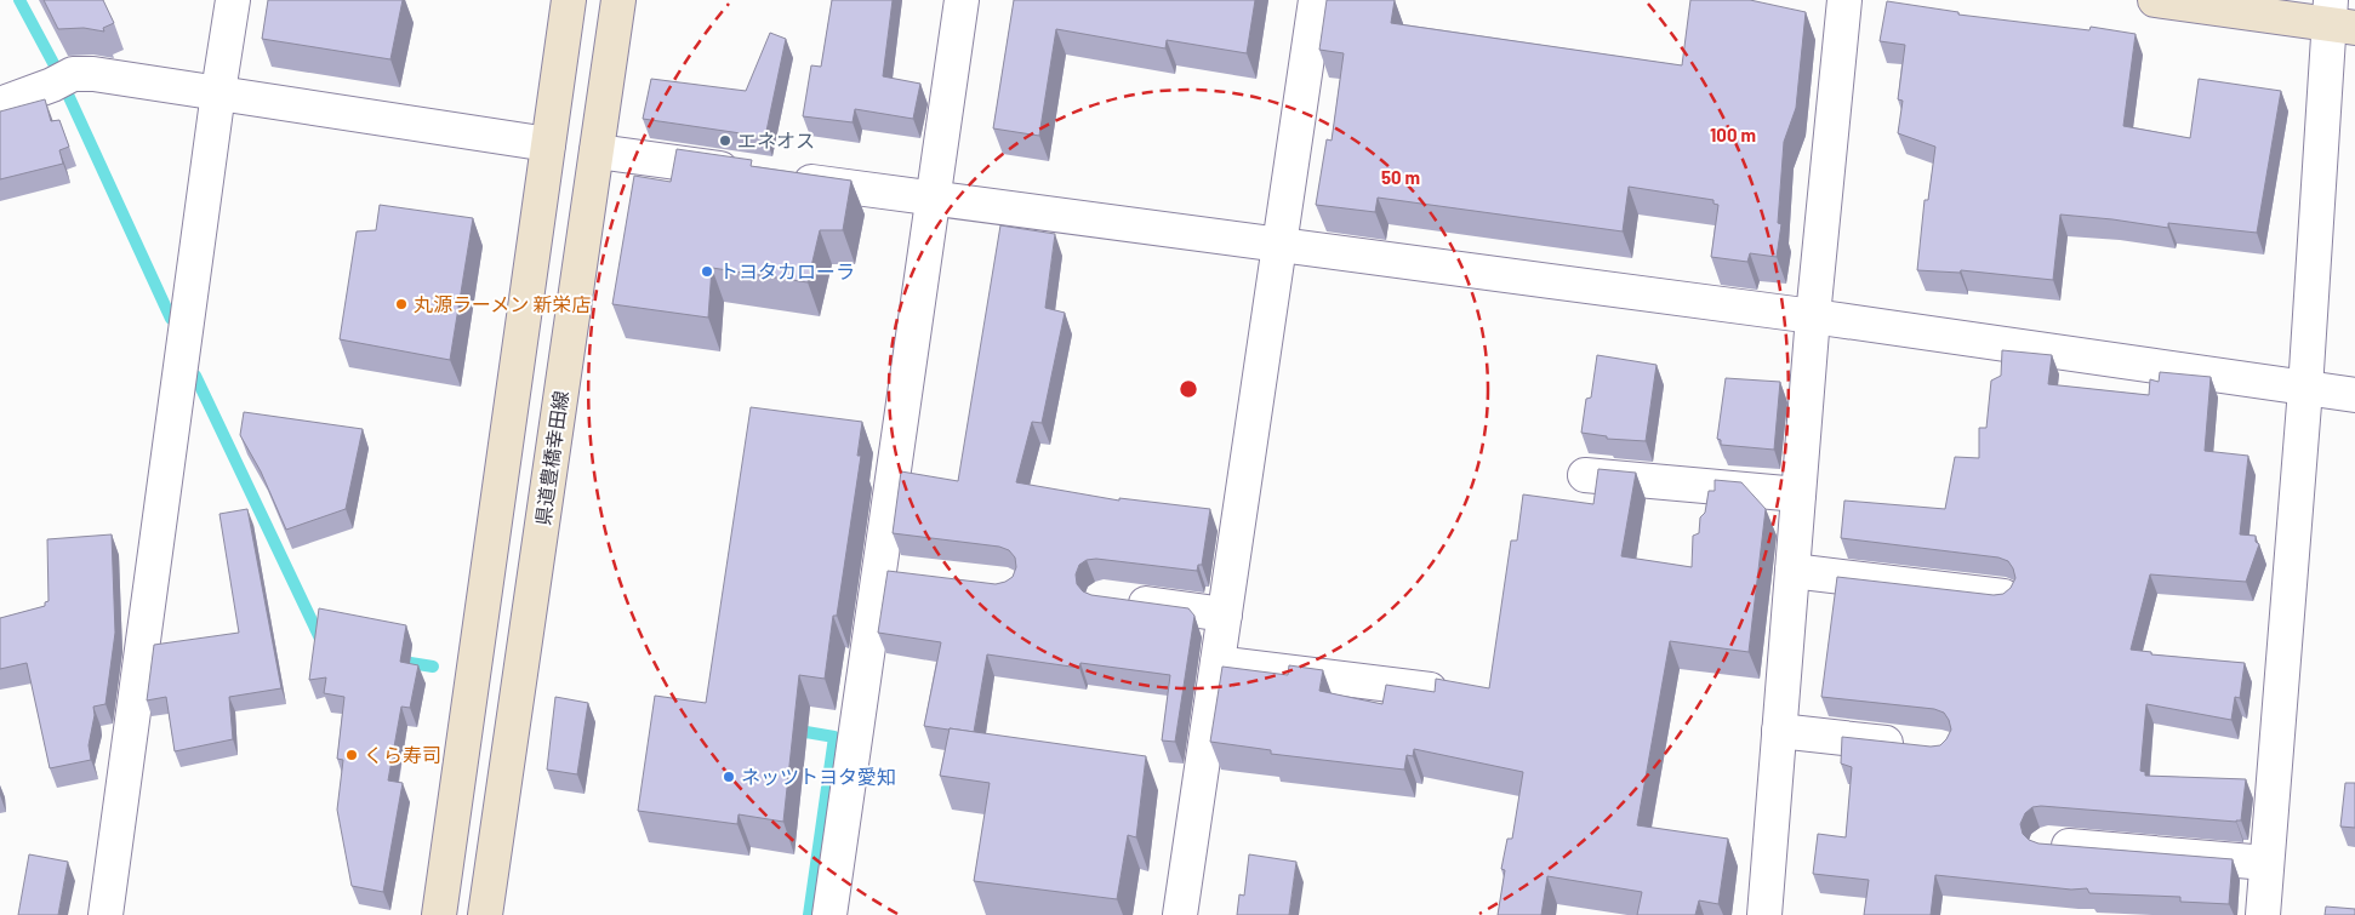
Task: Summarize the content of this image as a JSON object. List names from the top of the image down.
{
  "streets": {
    "main road": ["県道豊橋幸田線"]
  },
  "places": [
    "エネオス",
    "トヨタカローラ",
    "丸源ラーメン 新栄店",
    "くら寿司",
    "ネッツトヨタ愛知"
  ],
  "rings": ["100 m", "50 m"]
}
